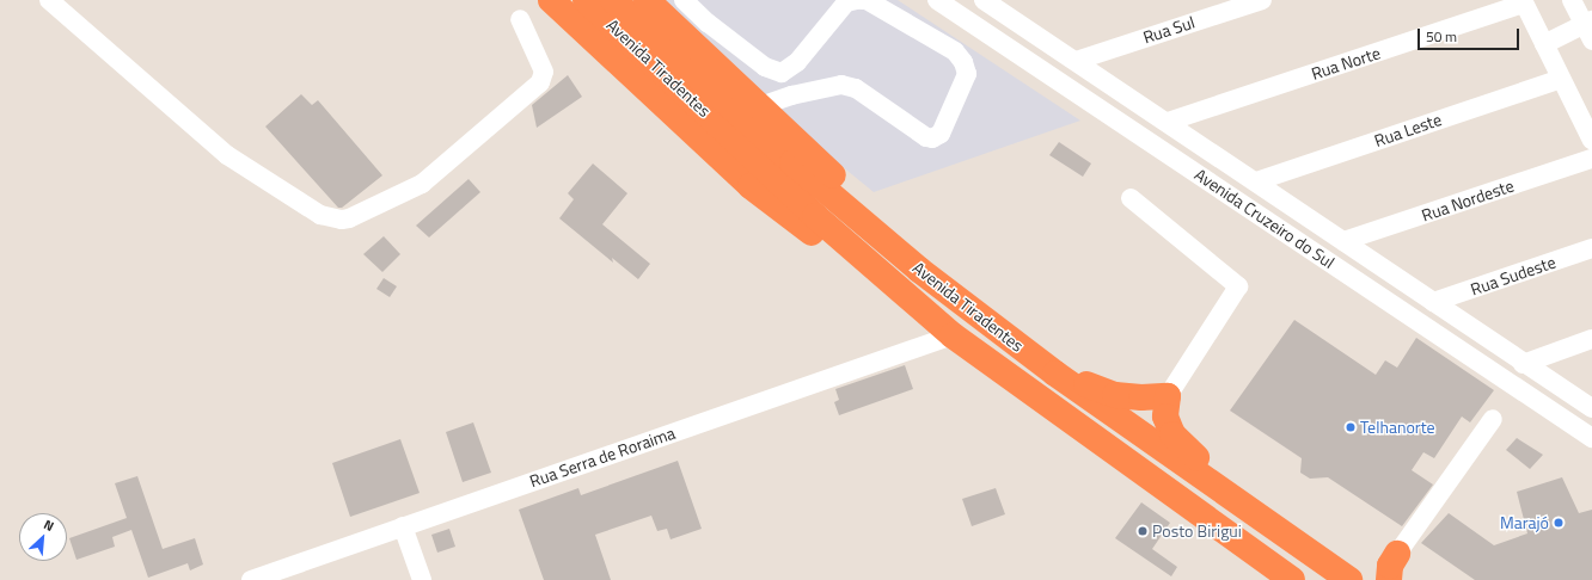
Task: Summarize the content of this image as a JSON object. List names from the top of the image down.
{
  "streets": {
    "highway": ["Avenida Tiradentes"],
    "street": [
      "Rua Sul",
      "Rua Norte",
      "Rua Leste",
      "Rua Nordeste",
      "Avenida Cruzeiro do Sul",
      "Rua Sudeste",
      "Rua Serra de Roraima"
    ]
  },
  "crossings": [
    ["Rua Sul", "Avenida Cruzeiro do Sul"],
    ["Rua Norte", "Avenida Cruzeiro do Sul"],
    ["Avenida Tiradentes", "Rua Serra de Roraima"],
    ["Rua Leste", "Avenida Cruzeiro do Sul"],
    ["Rua Nordeste", "Avenida Cruzeiro do Sul"],
    ["Avenida Cruzeiro do Sul", "Rua Sudeste"]
  ],
  "places": ["Telhanorte", "Marajó", "Posto Birigui"],
  "scale_bar": "50 m",
  "north": "top right"
}
